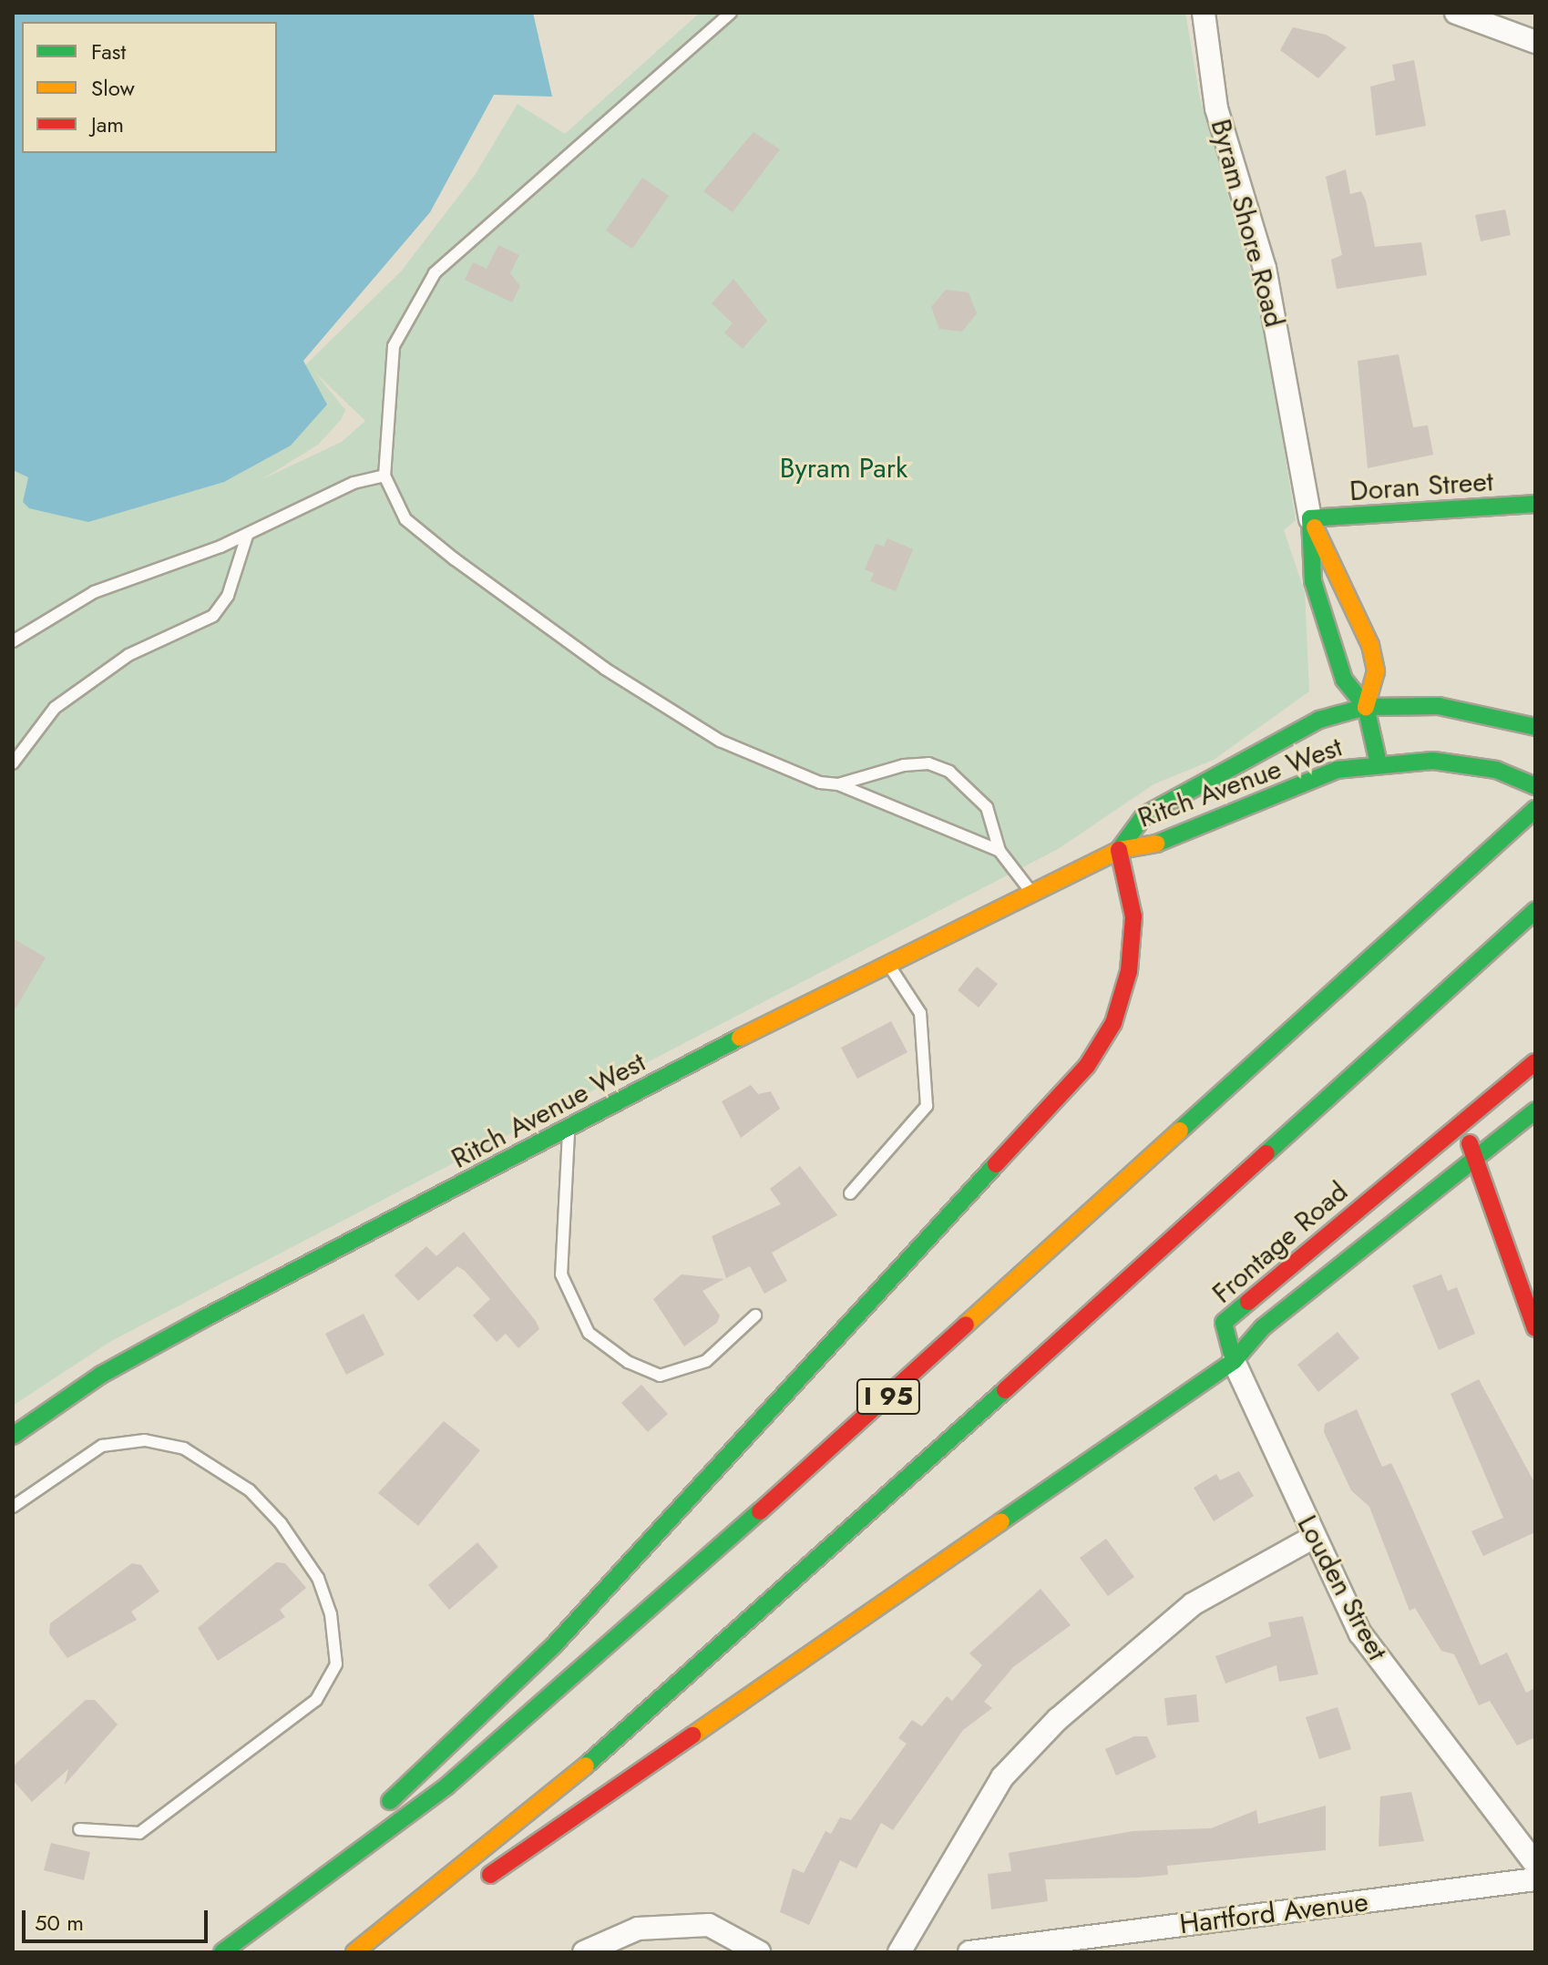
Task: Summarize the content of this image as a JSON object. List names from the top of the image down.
{
  "streets": {
    "main road": [
      "Byram Shore Road",
      "Doran Street",
      "Ritch Avenue West",
      "Frontage Road",
      "I 95"
    ],
    "street": ["Louden Street", "Hartford Avenue"]
  },
  "crossings": [
    ["Byram Shore Road", "Doran Street"],
    ["Byram Shore Road", "Ritch Avenue West"],
    ["Frontage Road", "Louden Street"]
  ],
  "parks": ["Byram Park"],
  "legend": ["Fast", "Slow", "Jam"],
  "scale_bar": "50 m"
}
